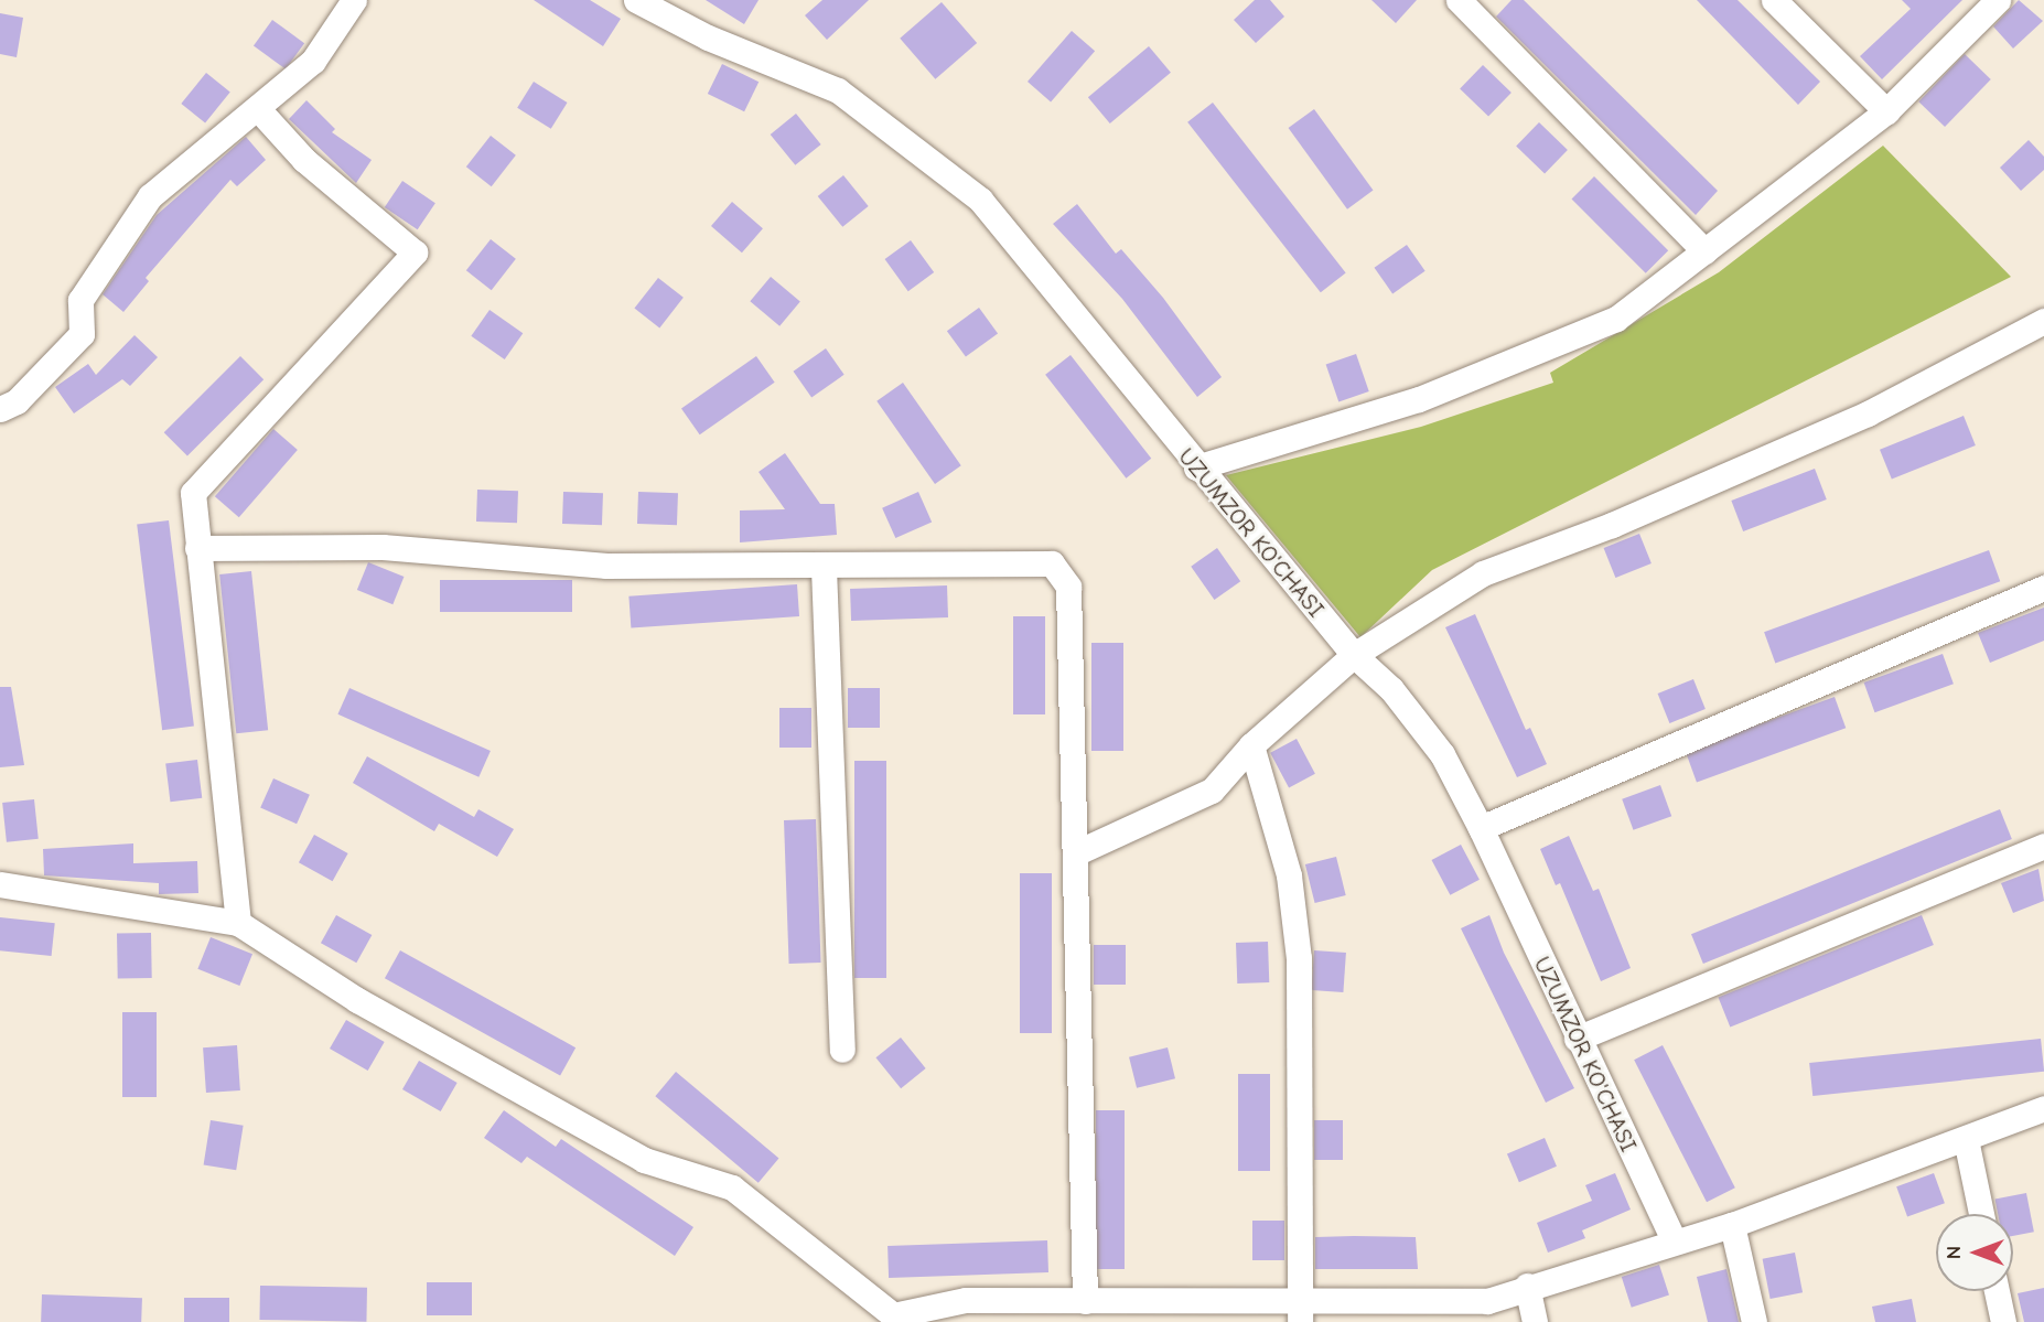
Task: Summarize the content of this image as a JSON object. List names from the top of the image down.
{
  "streets": {
    "street": ["UZUMZOR KO'CHASI"]
  },
  "north": "left"
}
